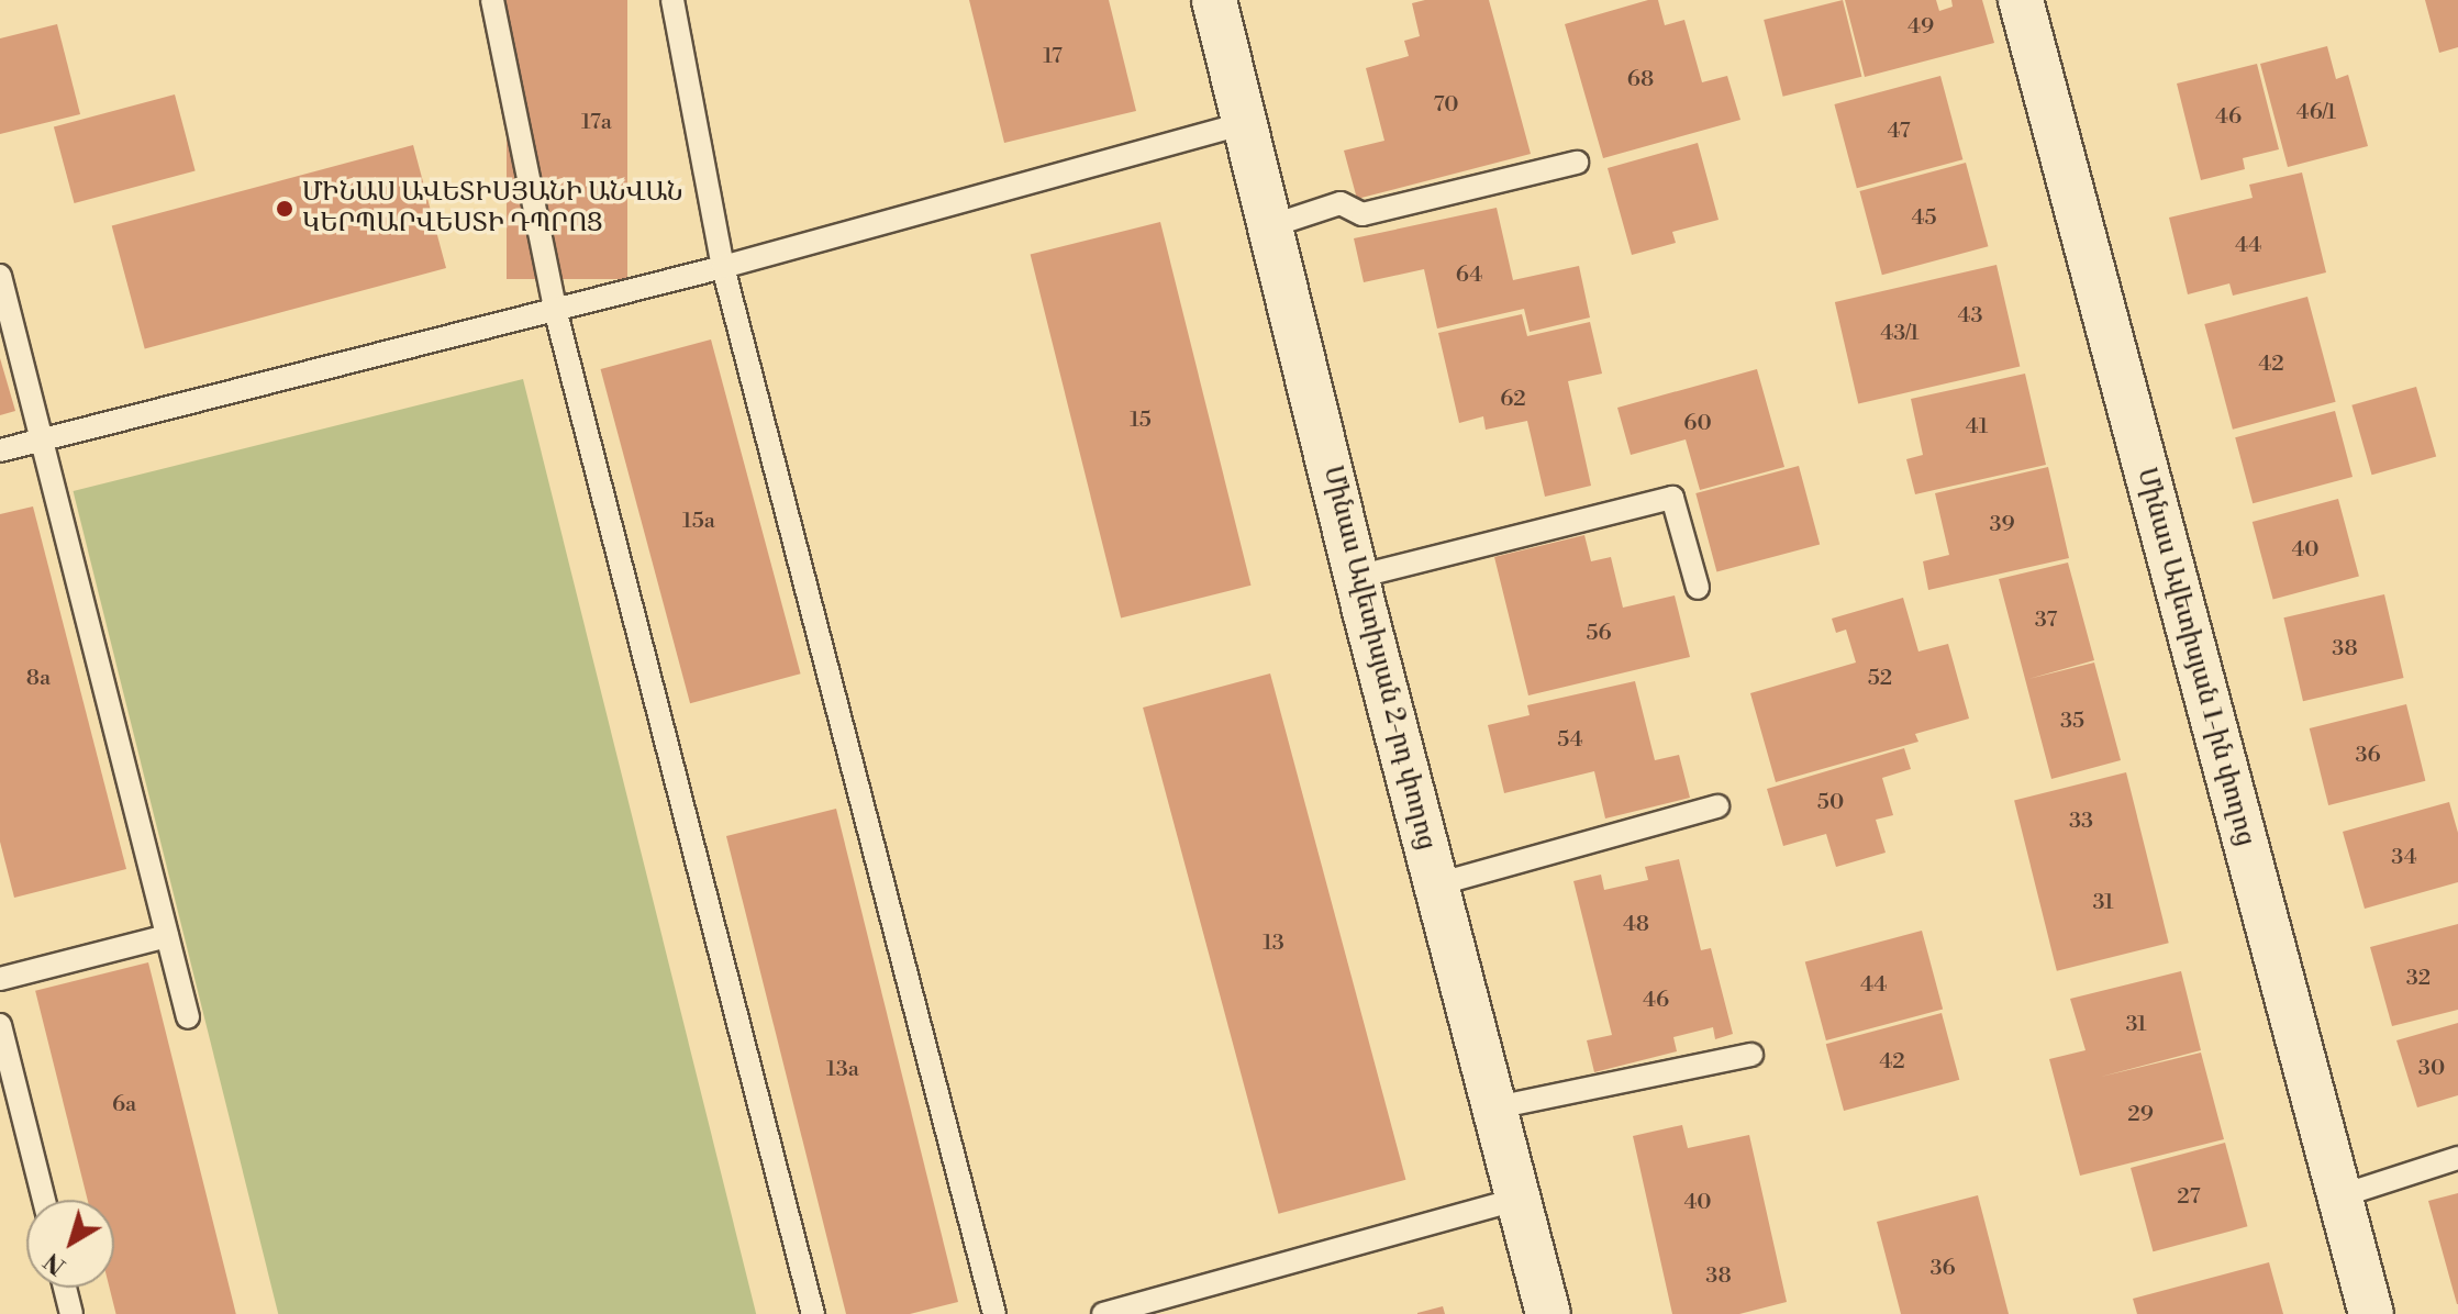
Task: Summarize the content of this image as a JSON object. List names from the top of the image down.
{
  "streets": {
    "street": ["Մինաս Ավետիսյան 1-ին փողոց", "Մինաս Ավետիսյան 2-րդ փողոց"]
  },
  "places": ["ՄԻՆԱՍ ԱՎԵՏԻՍՅԱՆԻ ԱՆՎԱՆ ԿԵՐՊԱՐՎԵՍՏԻ ԴՊՐՈՑ"],
  "house_numbers": [
    "49",
    "17",
    "68",
    "70",
    "46/1",
    "46",
    "17a",
    "47",
    "45",
    "44",
    "64",
    "43",
    "43/1",
    "42",
    "62",
    "15",
    "60",
    "41",
    "15a",
    "39",
    "40",
    "37",
    "56",
    "38",
    "8a",
    "52",
    "35",
    "54",
    "36",
    "50",
    "33",
    "34",
    "31",
    "48",
    "13",
    "32",
    "44",
    "46",
    "31",
    "42",
    "30",
    "13a",
    "6a",
    "29",
    "27",
    "40",
    "36",
    "38"
  ],
  "north": "bottom left"
}
